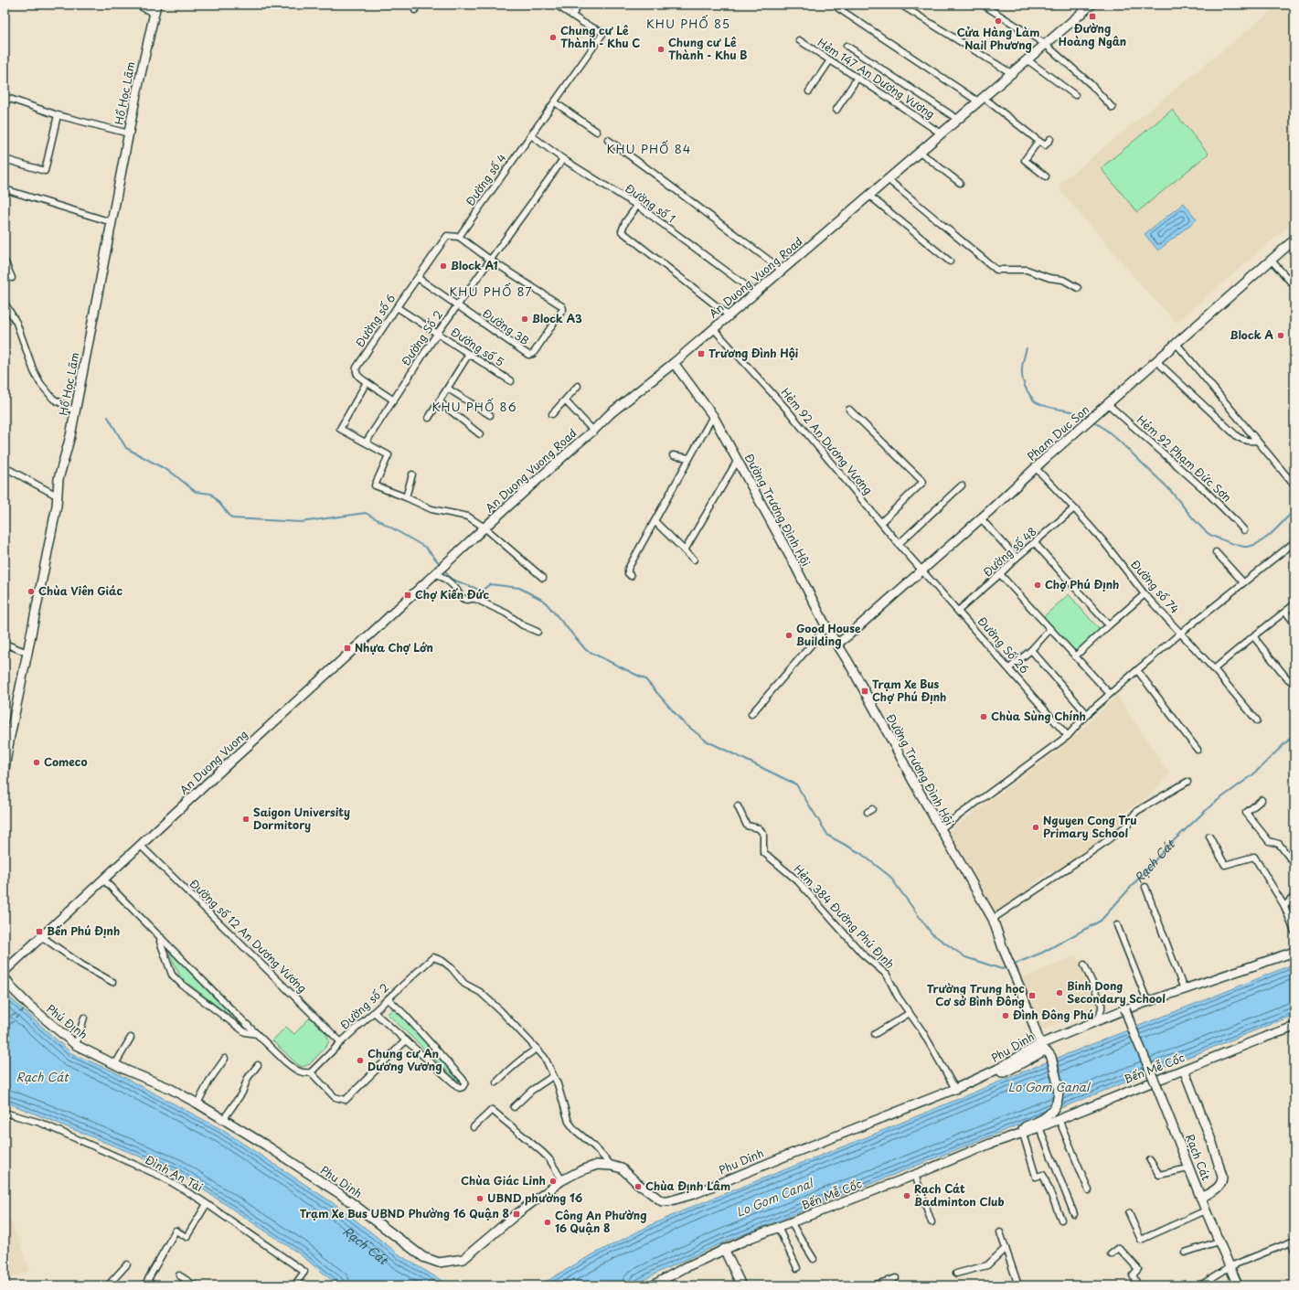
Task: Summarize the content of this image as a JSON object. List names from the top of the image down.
{
  "streets": {
    "street": [
      "Hẻm 147 An Dương Vương",
      "Hồ Học Lãm",
      "Đường số 4",
      "Đường số 1",
      "An Duong Vuong Road",
      "Đường số 6",
      "Đường 3B",
      "Đường Số 2",
      "Đường số 5",
      "Pham Duc Son",
      "Hẻm 92 An Dương Vương",
      "Hẻm 92 Phạm Đức Sơn",
      "Đường Trương Đình Hội",
      "Đường số 48",
      "Đường số 74",
      "Đường Số 26",
      "An Duong Vuong",
      "Hẻm 384 Đường Phú Định",
      "Đường số 12 An Dương Vương",
      "Đường số 2",
      "Phú Định",
      "Phu Dinh",
      "Bến Mễ Cốc",
      "Rạch Cát",
      "Đình An Tài"
    ]
  },
  "crossings": [
    ["Hẻm 147 An Dương Vương", "An Duong Vuong Road"],
    ["Đường số 4", "Đường số 1"],
    ["Đường số 4", "Đường số 6"],
    ["Đường số 1", "An Duong Vuong Road"],
    ["Đường số 1", "Đường Số 2"],
    ["An Duong Vuong Road", "Hẻm 92 An Dương Vương"],
    ["An Duong Vuong Road", "Đường Trương Đình Hội"],
    ["An Duong Vuong Road", "An Duong Vuong"],
    ["Đường số 6", "Đường 3B"],
    ["Đường số 6", "Đường số 5"],
    ["Đường 3B", "Đường Số 2"],
    ["Đường Số 2", "Đường số 5"],
    ["Pham Duc Son", "Hẻm 92 An Dương Vương"],
    ["Pham Duc Son", "Hẻm 92 Phạm Đức Sơn"],
    ["Pham Duc Son", "Đường Trương Đình Hội"],
    ["Pham Duc Son", "Đường số 48"],
    ["Pham Duc Son", "Đường số 74"],
    ["Pham Duc Son", "Đường Số 26"],
    ["Hẻm 92 An Dương Vương", "Đường Số 26"],
    ["Đường Trương Đình Hội", "Phu Dinh"],
    ["Đường số 48", "Đường số 74"],
    ["Đường số 48", "Đường Số 26"],
    ["An Duong Vuong", "Đường số 12 An Dương Vương"],
    ["Hẻm 384 Đường Phú Định", "Phu Dinh"],
    ["Đường số 12 An Dương Vương", "Đường số 2"],
    ["Phú Định", "Phu Dinh"],
    ["Phu Dinh", "Rạch Cát"],
    ["Bến Mễ Cốc", "Rạch Cát"]
  ],
  "districts": [
    "KHU PHỐ 85",
    "KHU PHỐ 84",
    "KHU PHỐ 87",
    "KHU PHỐ 86"
  ],
  "water": ["Rạch Cát", "Lo Gom Canal"],
  "places": {
    "transit": [
      "Đường Hoàng Ngân",
      "Trương Đình Hội",
      "Chợ Kiến Đức",
      "Nhựa Chợ Lớn",
      "Trạm Xe Bus Chợ Phú Định",
      "Bến Phú Định",
      "Trường Trung học Cơ sở Bình Đông",
      "Trạm Xe Bus UBND Phường 16 Quận 8"
    ],
    "other": [
      "Cửa Hàng Làm Nail Phương",
      "Chung cư Lê Thành - Khu C",
      "Chung cư Lê Thành - Khu B",
      "Block A1",
      "Block A3",
      "Block A",
      "Chợ Phú Định",
      "Chùa Viên Giác",
      "Good House Building",
      "Chùa Sùng Chính",
      "Comeco",
      "Saigon University Dormitory",
      "Nguyen Cong Tru Primary School",
      "Binh Dong Secondary School",
      "Đình Đông Phú",
      "Chung cư An Dương Vương",
      "Chùa Giác Linh",
      "Chùa Định Lâm",
      "Rạch Cát Badminton Club",
      "UBND phường 16",
      "Công An Phường 16 Quận 8"
    ]
  }
}
